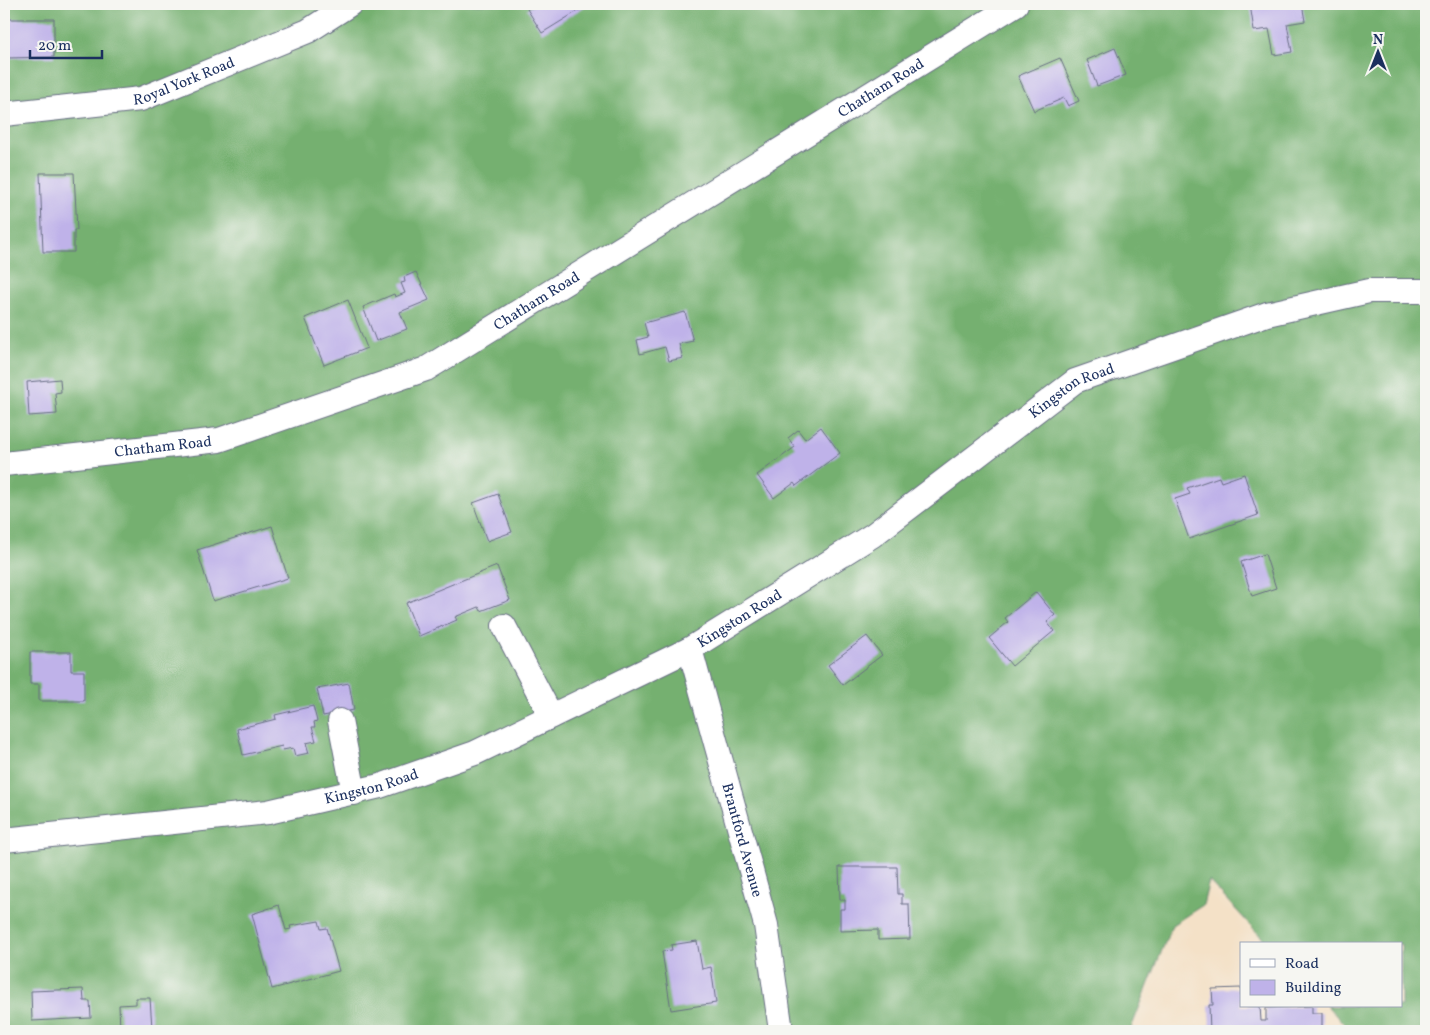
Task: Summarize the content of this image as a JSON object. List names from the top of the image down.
{
  "streets": {
    "street": [
      "Royal York Road",
      "Chatham Road",
      "Kingston Road",
      "Brantford Avenue"
    ]
  },
  "crossings": [
    ["Kingston Road", "Brantford Avenue"]
  ],
  "legend": ["Road", "Building"],
  "scale_bar": "20 m",
  "north": "top"
}
